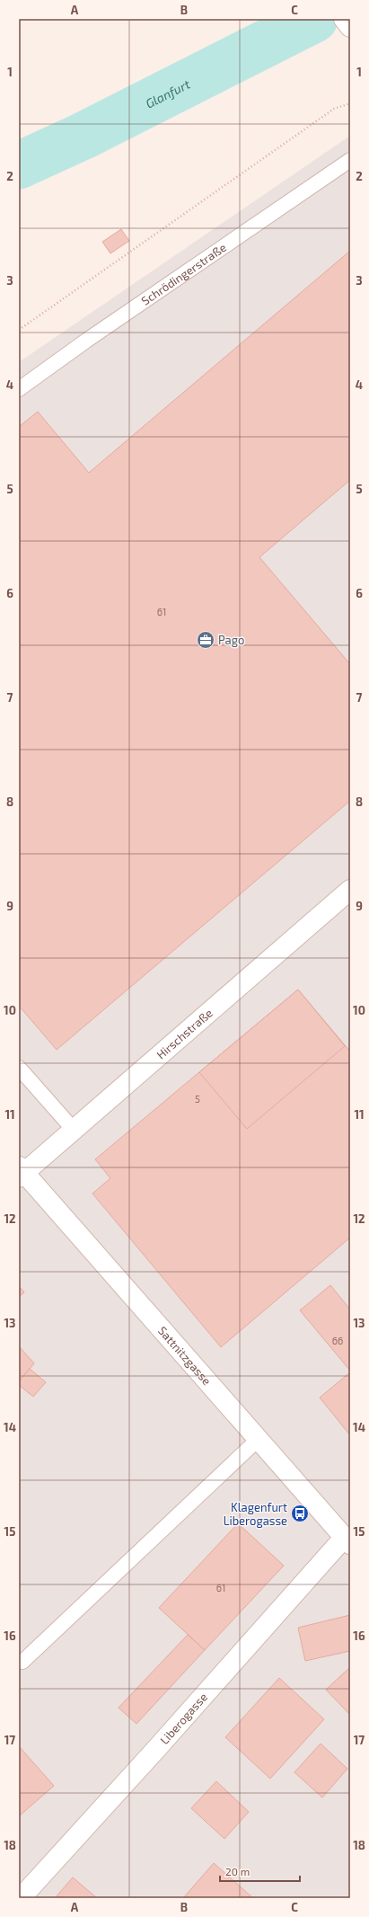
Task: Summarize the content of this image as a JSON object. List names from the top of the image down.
{
  "streets": {
    "street": ["Hirschstraße", "Sattnitzgasse", "Liberogasse"],
    "lane": ["Schrödingerstraße"]
  },
  "crossings": [
    ["Hirschstraße", "Sattnitzgasse"],
    ["Sattnitzgasse", "Liberogasse"]
  ],
  "water": ["Glanfurt"],
  "places": {
    "office": ["Pago"],
    "bus stop": ["Klagenfurt Liberogasse"]
  },
  "house_numbers": [
    "61",
    "5",
    "66",
    "61"
  ],
  "scale_bar": "20 m",
  "grid": {
    "columns": ["A", "B", "C"],
    "rows": [
      "1",
      "2",
      "3",
      "4",
      "5",
      "6",
      "7",
      "8",
      "9",
      "10",
      "11",
      "12",
      "13",
      "14",
      "15",
      "16",
      "17",
      "18"
    ]
  }
}
